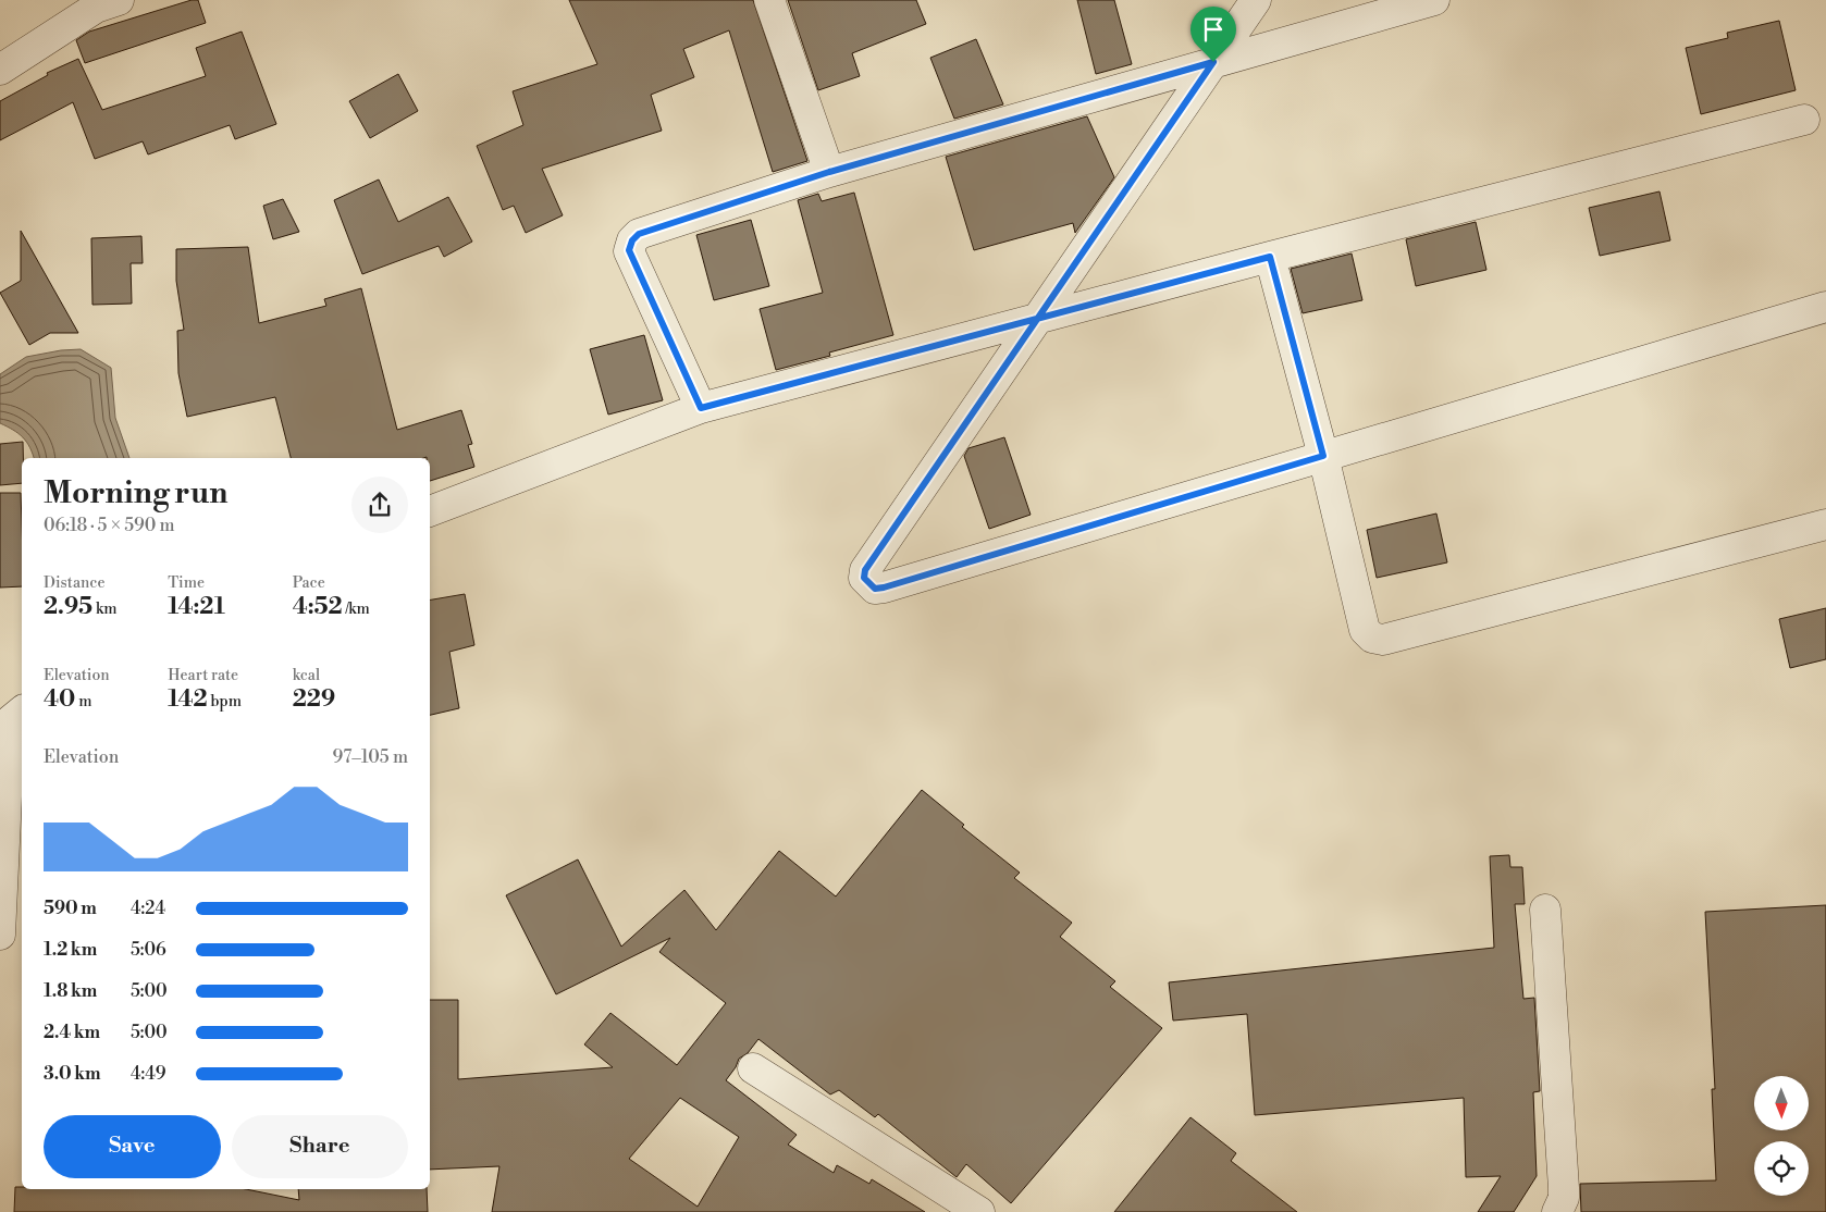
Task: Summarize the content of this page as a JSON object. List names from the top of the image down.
{
  "north": "bottom",
  "page": {
    "heading": ["Morning run", "06:18 · 5 × 590 m"],
    "stats": [
      ["Distance", "2.95 km"],
      ["Time", "14:21"],
      ["Pace", "4:52 /km"],
      ["Elevation", "40 m"],
      ["Heart rate", "142 bpm"],
      ["kcal", "229"]
    ],
    "chart": ["Elevation", "97–105 m"],
    "list": [
      {
        "name": "590 m",
        "note": "4:24"
      },
      {
        "name": "1.2 km",
        "note": "5:06"
      },
      {
        "name": "1.8 km",
        "note": "5:00"
      },
      {
        "name": "2.4 km",
        "note": "5:00"
      },
      {
        "name": "3.0 km",
        "note": "4:49"
      }
    ],
    "buttons": ["Save", "Share"]
  }
}
